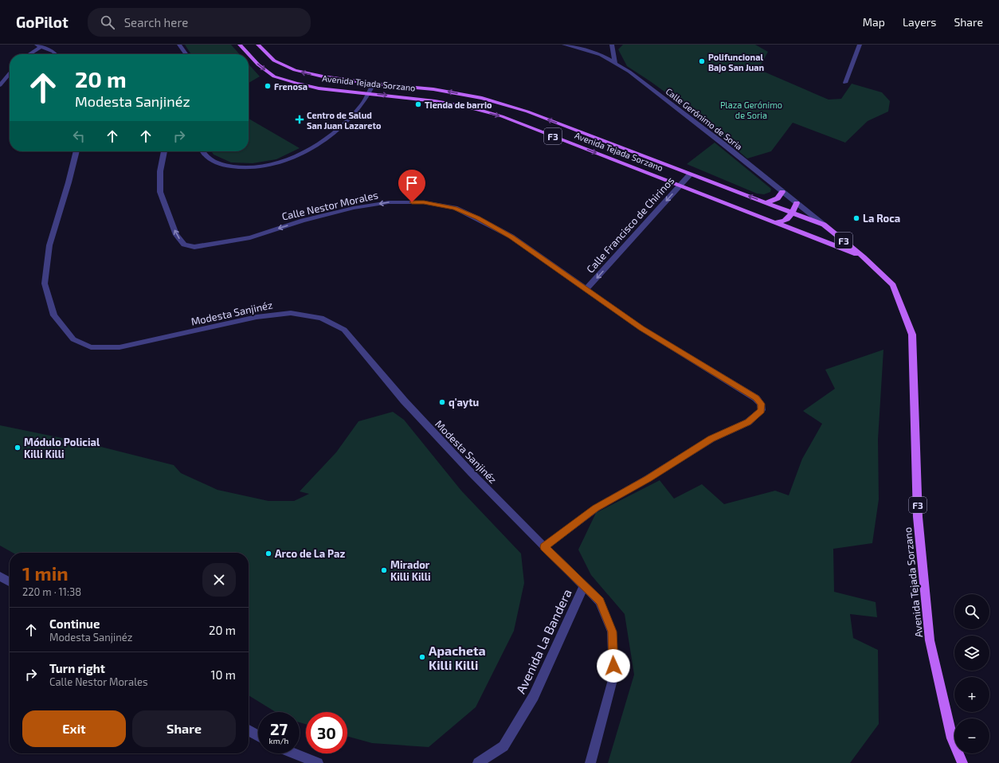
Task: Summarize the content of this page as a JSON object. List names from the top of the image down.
{
  "streets": {
    "main road": ["Avenida Tejada Sorzano", "F3"],
    "street": [
      "Calle Gerónimo de Soria",
      "Calle Nestor Morales",
      "Calle Francisco de Chirinos",
      "Modesta Sanjinéz",
      "Avenida La Bandera"
    ]
  },
  "crossings": [
    ["Avenida Tejada Sorzano", "Calle Gerónimo de Soria"],
    ["Avenida Tejada Sorzano", "Calle Francisco de Chirinos"],
    ["Calle Nestor Morales", "Calle Francisco de Chirinos"],
    ["Calle Nestor Morales", "Modesta Sanjinéz"],
    ["Modesta Sanjinéz", "Avenida La Bandera"]
  ],
  "one_way": ["Calle Nestor Morales", "Calle Francisco de Chirinos"],
  "parks": ["Plaza Gerónimo de Soria"],
  "places": {
    "other": [
      "Polifuncional Bajo San Juan",
      "Frenosa",
      "Tienda de barrio",
      "La Roca",
      "q'aytu",
      "Módulo Policial Killi Killi",
      "Arco de La Paz",
      "Mirador Killi Killi",
      "Apacheta Killi Killi"
    ],
    "health": ["Centro de Salud San Juan Lazareto"]
  },
  "page": {
    "header": "GoPilot",
    "search": "Search here",
    "nav": ["Map", "Layers", "Share"],
    "turn": ["20 m", "Modesta Sanjinéz"],
    "heading": ["1 min", "220 m · 11:38"],
    "map_buttons": ["+", "−"],
    "list": [
      {
        "name": "Continue",
        "note": "Modesta Sanjinéz",
        "value": "20 m"
      },
      {
        "name": "Turn right",
        "note": "Calle Nestor Morales",
        "value": "10 m"
      }
    ],
    "buttons": ["Exit", "Share"],
    "speed": "27 km/h",
    "limit": "30"
  }
}
